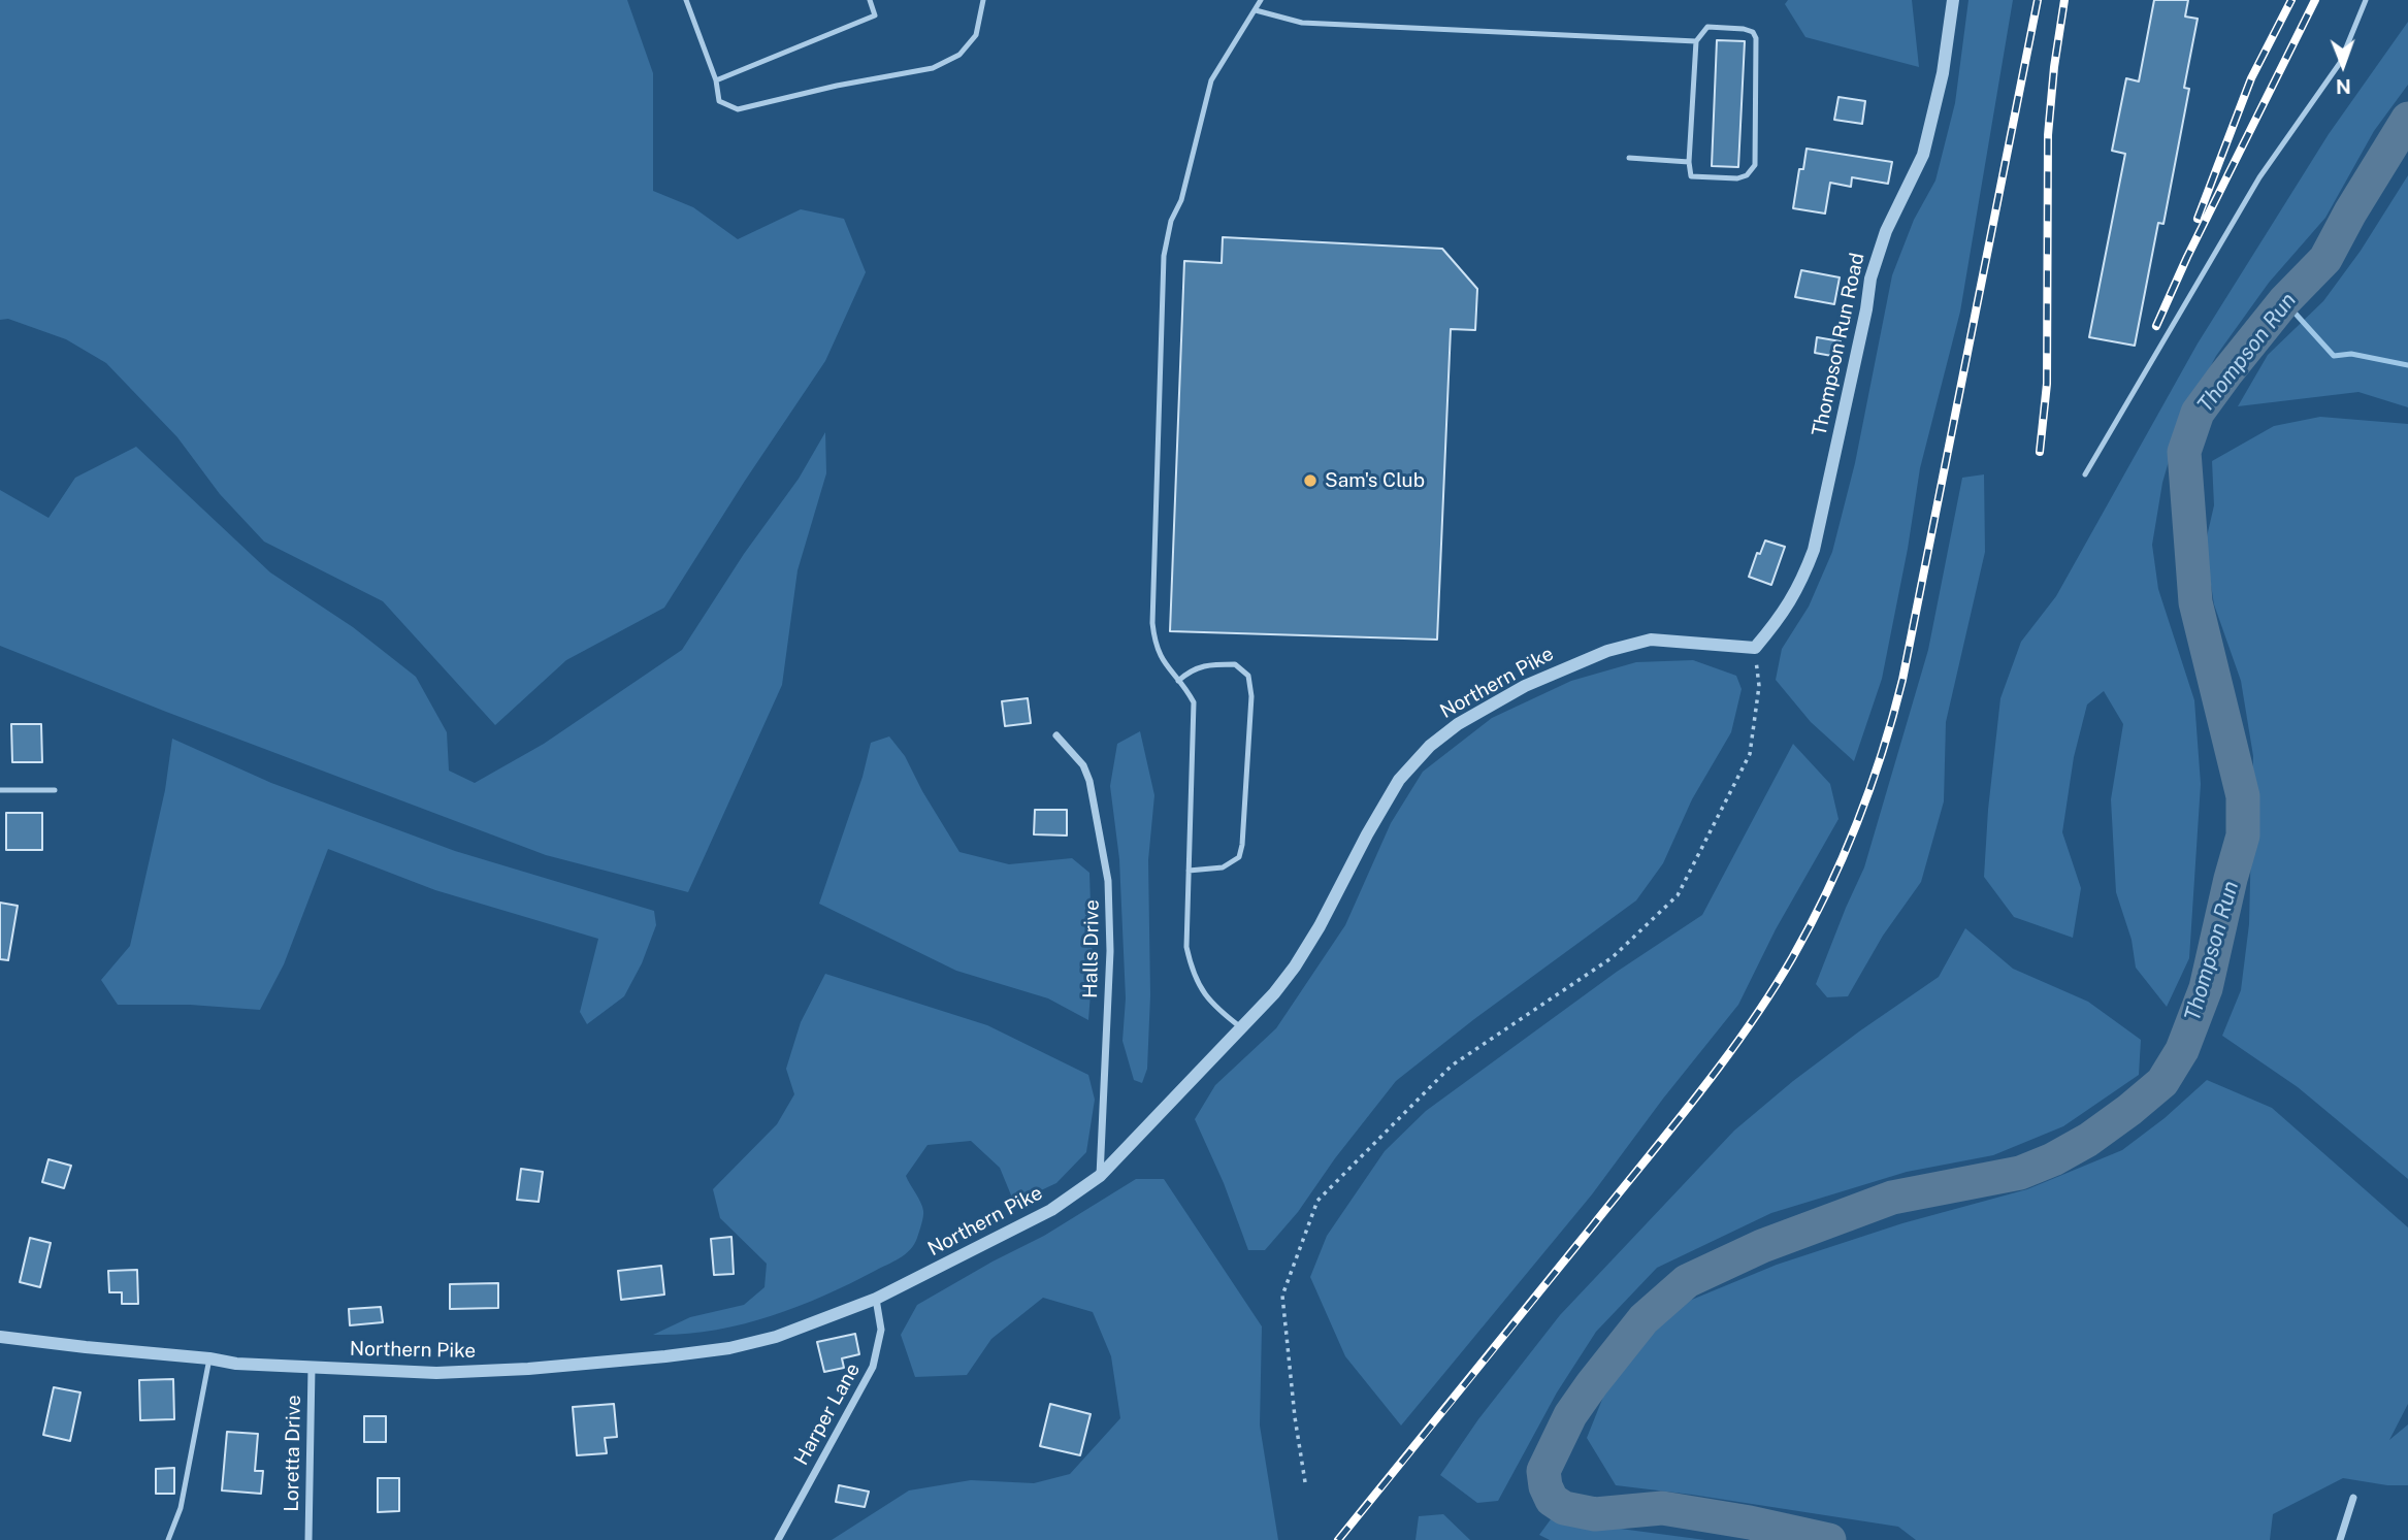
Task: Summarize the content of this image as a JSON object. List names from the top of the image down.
{
  "streets": {
    "street": [
      "Thompson Run Road",
      "Northern Pike",
      "Halls Drive",
      "Harper Lane",
      "Loretta Drive"
    ]
  },
  "crossings": [
    ["Thompson Run Road", "Northern Pike"],
    ["Northern Pike", "Halls Drive"],
    ["Northern Pike", "Harper Lane"],
    ["Northern Pike", "Loretta Drive"]
  ],
  "water": ["Thompson Run"],
  "places": ["Sam's Club"],
  "north": "bottom"
}
